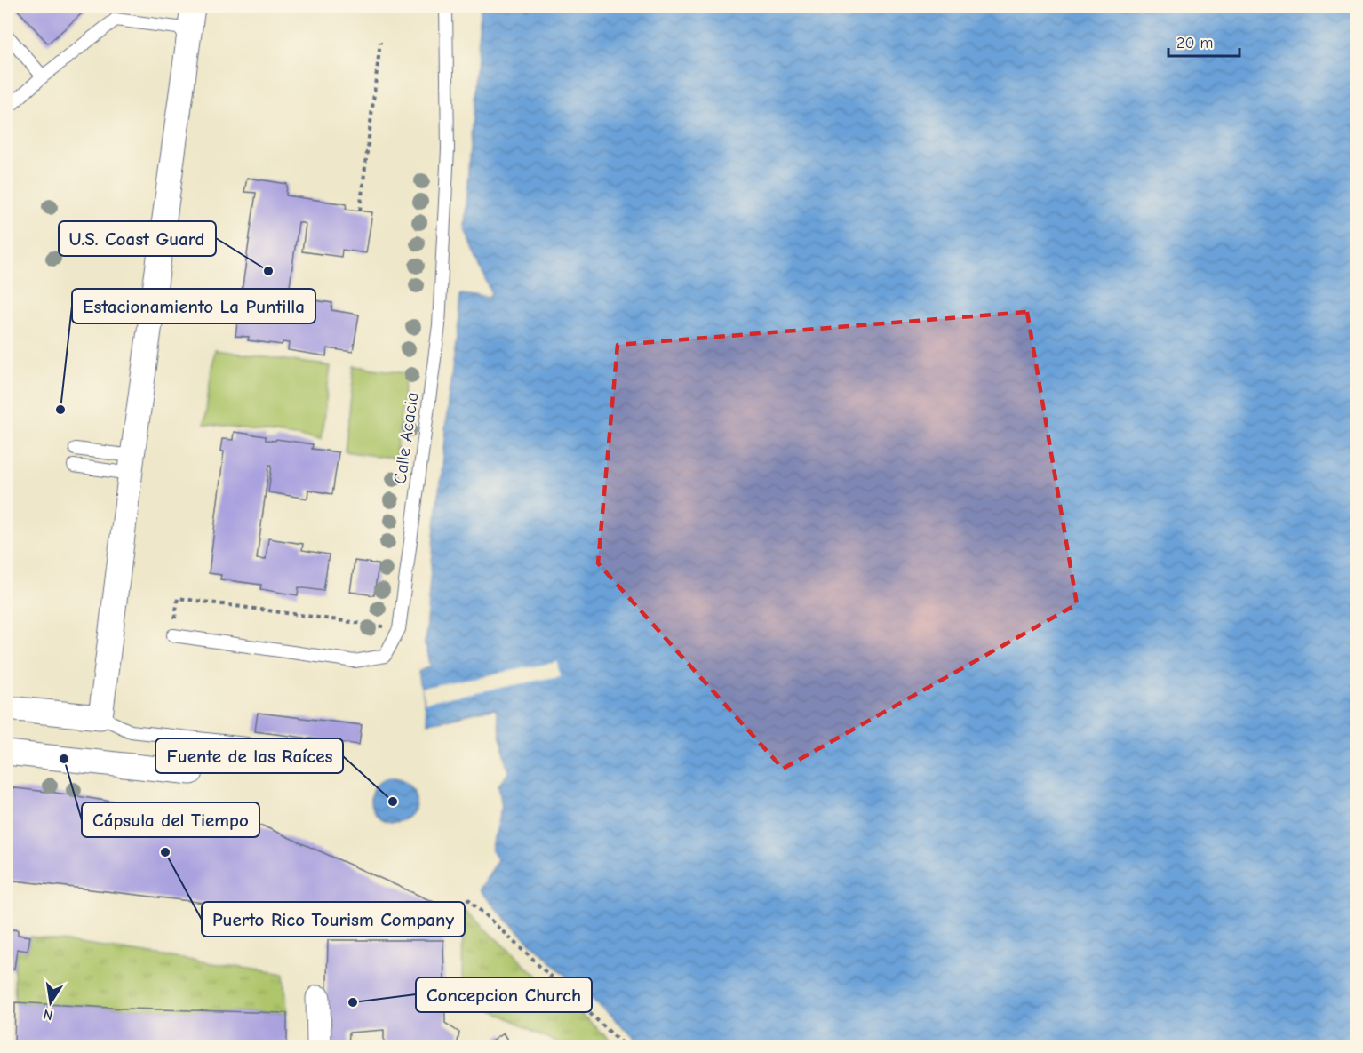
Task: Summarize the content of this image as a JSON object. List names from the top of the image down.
{
  "streets": {
    "lane": ["Calle Acacia"]
  },
  "places": [
    "U.S. Coast Guard",
    "Estacionamiento La Puntilla",
    "Cápsula del Tiempo",
    "Fuente de las Raíces",
    "Puerto Rico Tourism Company",
    "Concepcion Church"
  ],
  "scale_bar": "20 m",
  "north": "bottom"
}
